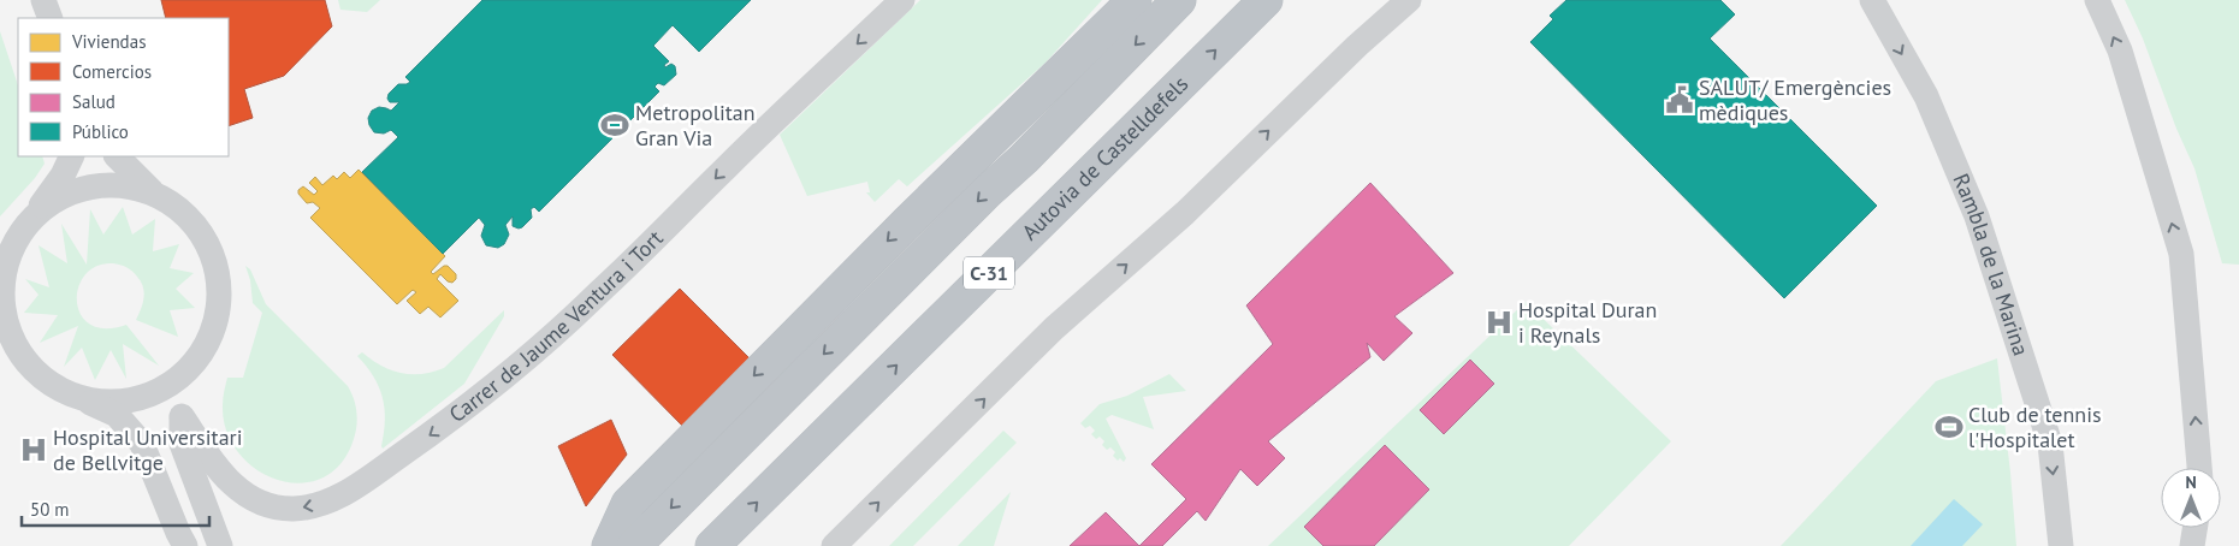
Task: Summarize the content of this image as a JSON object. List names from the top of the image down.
{
  "streets": {
    "highway": ["Autovia de Castelldefels", "C-31"],
    "street": ["Rambla de la Marina", "Carrer de Jaume Ventura i Tort"]
  },
  "one_way": ["Carrer de Jaume Ventura i Tort"],
  "places": {
    "public building": ["SALUT/ Emergències mèdiques"],
    "sports": ["Metropolitan Gran Via", "Club de tennis l'Hospitalet"],
    "hospital": ["Hospital Duran i Reynals", "Hospital Universitari de Bellvitge"]
  },
  "legend": [
    "Viviendas",
    "Comercios",
    "Salud",
    "Público"
  ],
  "scale_bar": "50 m",
  "north": "top"
}
